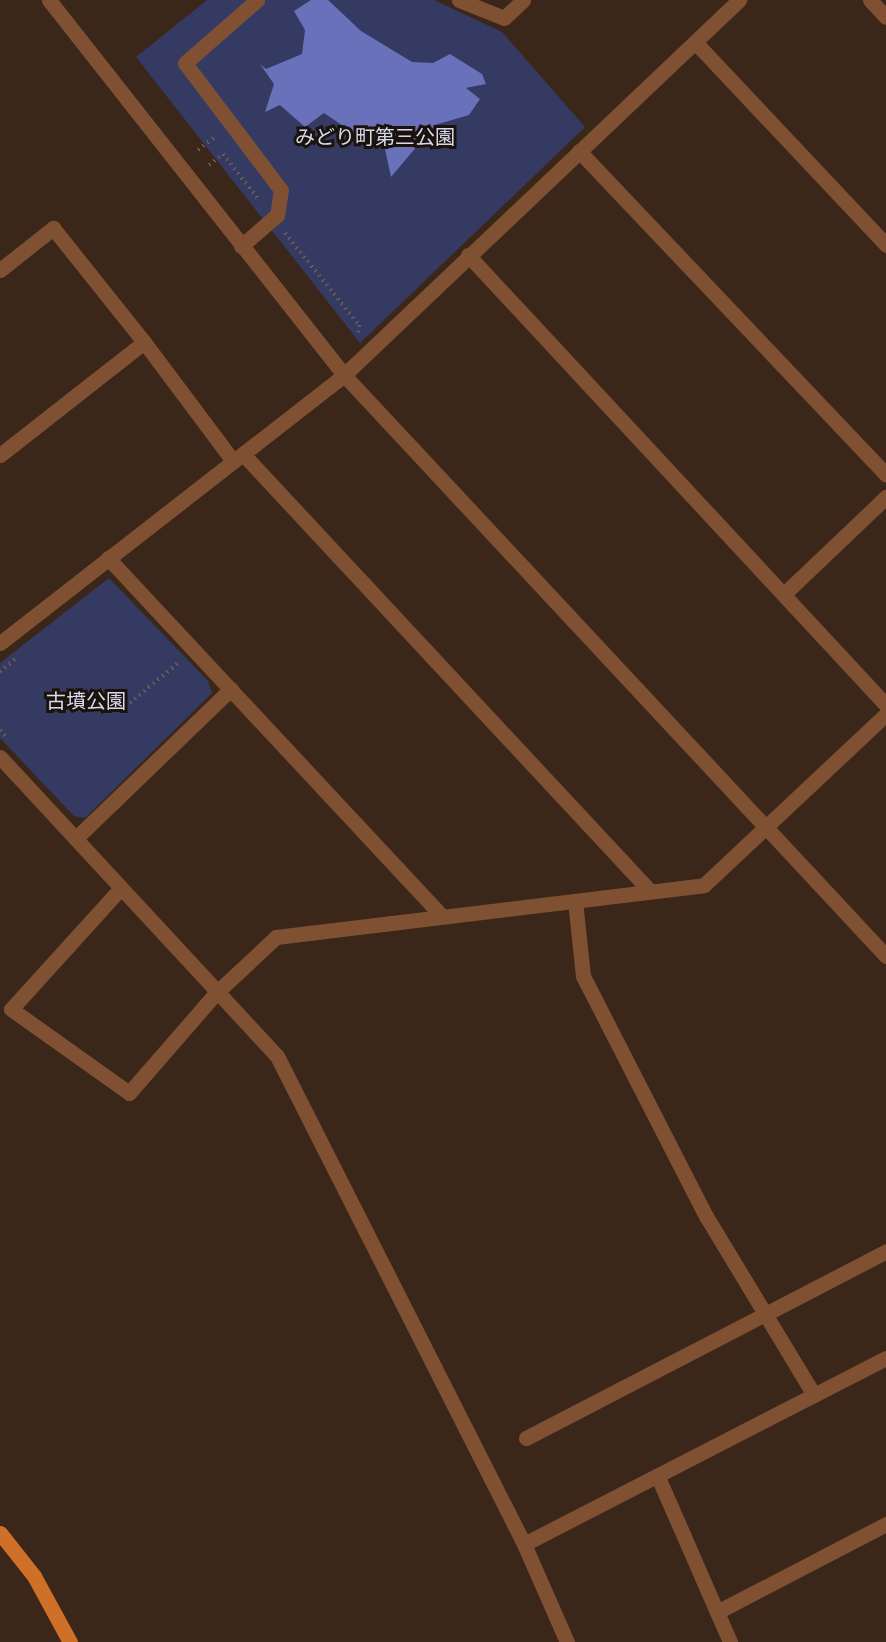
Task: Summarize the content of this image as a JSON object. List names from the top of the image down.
{
  "parks": ["みどり町第三公園", "古墳公園"]
}
